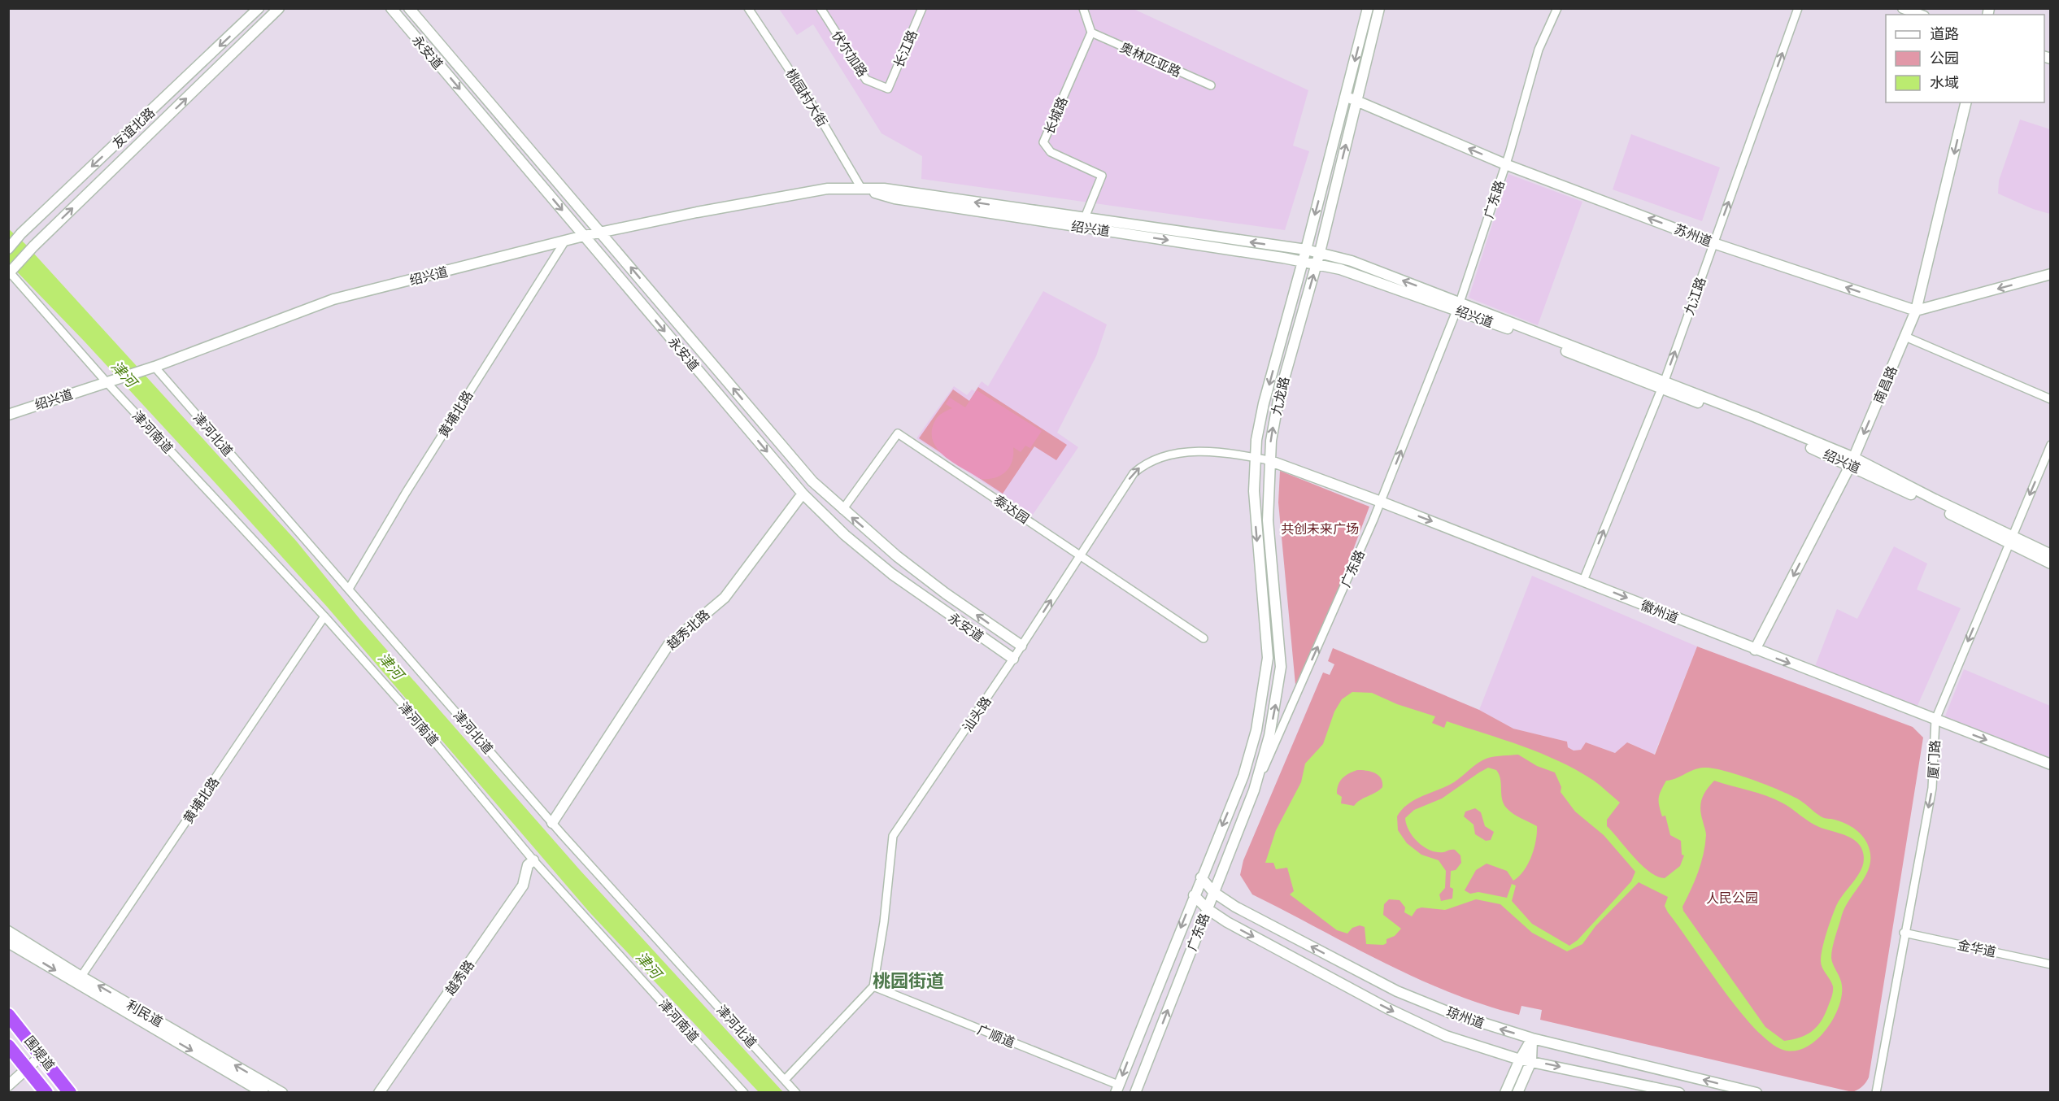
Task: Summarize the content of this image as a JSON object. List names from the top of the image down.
{
  "streets": {
    "highway": ["围堤道"],
    "street": [
      "长江路",
      "永安道",
      "伏尔加路",
      "奥林匹亚路",
      "桃园村大街",
      "长城路",
      "友谊北路",
      "广东路",
      "绍兴道",
      "苏州道",
      "九江路",
      "南昌路",
      "九龙路",
      "黄埔北路",
      "津河南道",
      "津河北道",
      "泰达园",
      "徽州道",
      "越秀北路",
      "汕头路",
      "厦门路",
      "金华道",
      "越秀路",
      "利民道",
      "琼州道",
      "广顺道"
    ]
  },
  "crossings": [
    ["长江路", "伏尔加路"],
    ["永安道", "绍兴道"],
    ["永安道", "泰达园"],
    ["永安道", "越秀北路"],
    ["永安道", "汕头路"],
    ["奥林匹亚路", "长城路"],
    ["桃园村大街", "绍兴道"],
    ["长城路", "绍兴道"],
    ["友谊北路", "津河南道"],
    ["广东路", "绍兴道"],
    ["广东路", "苏州道"],
    ["广东路", "九龙路"],
    ["广东路", "徽州道"],
    ["广东路", "琼州道"],
    ["广东路", "广顺道"],
    ["绍兴道", "九江路"],
    ["绍兴道", "南昌路"],
    ["绍兴道", "九龙路"],
    ["绍兴道", "黄埔北路"],
    ["绍兴道", "津河南道"],
    ["绍兴道", "津河北道"],
    ["绍兴道", "厦门路"],
    ["苏州道", "九江路"],
    ["苏州道", "南昌路"],
    ["苏州道", "九龙路"],
    ["九江路", "徽州道"],
    ["南昌路", "徽州道"],
    ["九龙路", "徽州道"],
    ["九龙路", "汕头路"],
    ["黄埔北路", "津河南道"],
    ["黄埔北路", "津河北道"],
    ["黄埔北路", "利民道"],
    ["津河南道", "越秀路"],
    ["津河北道", "越秀北路"],
    ["泰达园", "汕头路"],
    ["徽州道", "汕头路"],
    ["徽州道", "厦门路"],
    ["汕头路", "广顺道"],
    ["厦门路", "金华道"]
  ],
  "one_way": [
    "苏州道",
    "九江路",
    "南昌路",
    "徽州道",
    "汕头路",
    "厦门路"
  ],
  "districts": ["桃园街道"],
  "water": ["津河"],
  "parks": ["共创未来广场", "人民公园"],
  "legend": ["道路", "公园", "水域"]
}
